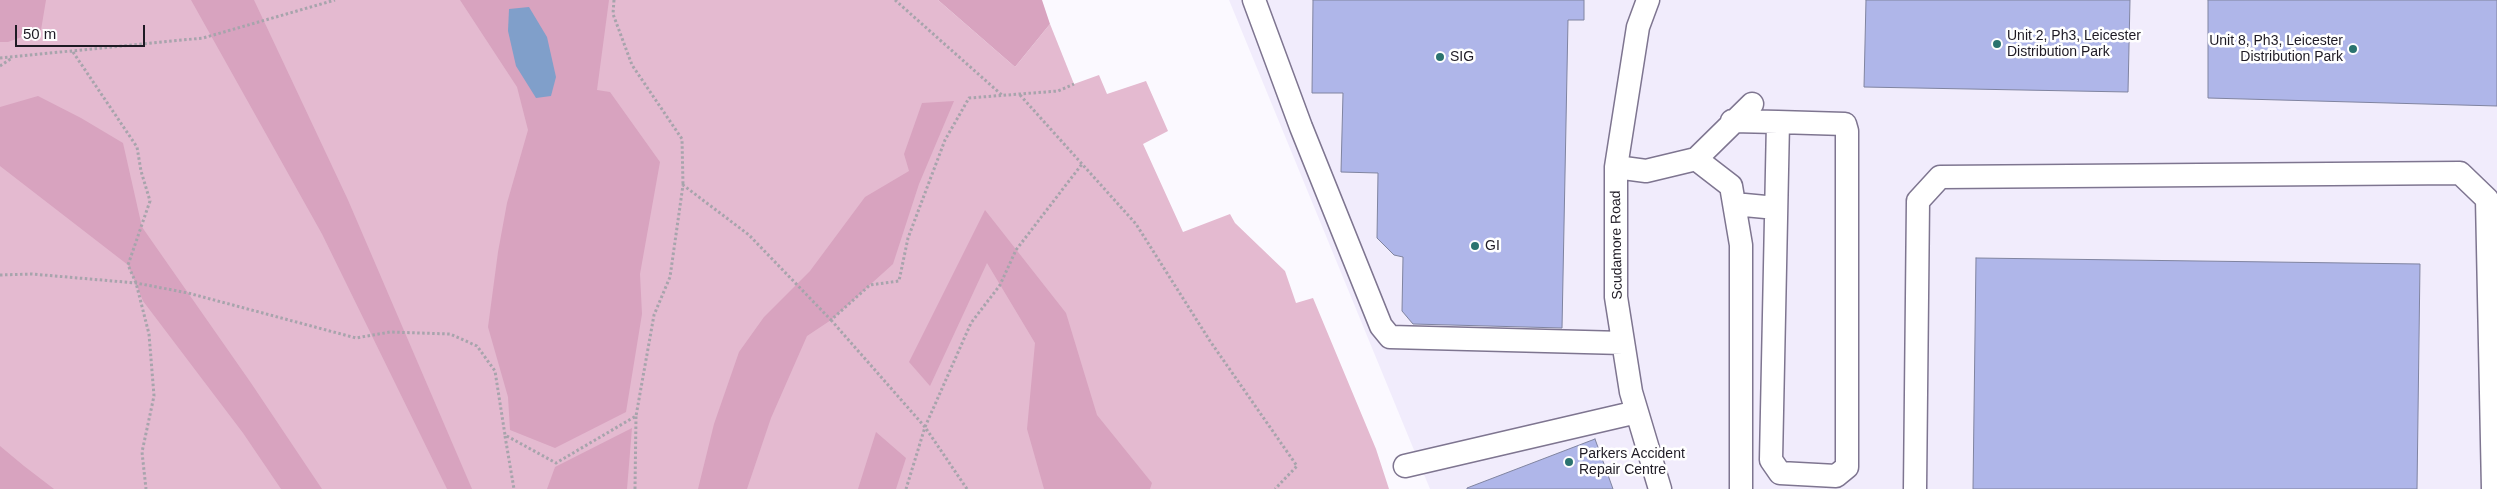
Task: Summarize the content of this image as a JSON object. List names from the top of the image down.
{
  "streets": {
    "street": ["Scudamore Road"]
  },
  "places": [
    "Unit 2, Ph3, Leicester Distribution Park",
    "Unit 8, Ph3, Leicester Distribution Park",
    "SIG",
    "GI",
    "Parkers Accident Repair Centre"
  ],
  "scale_bar": "50 m"
}
